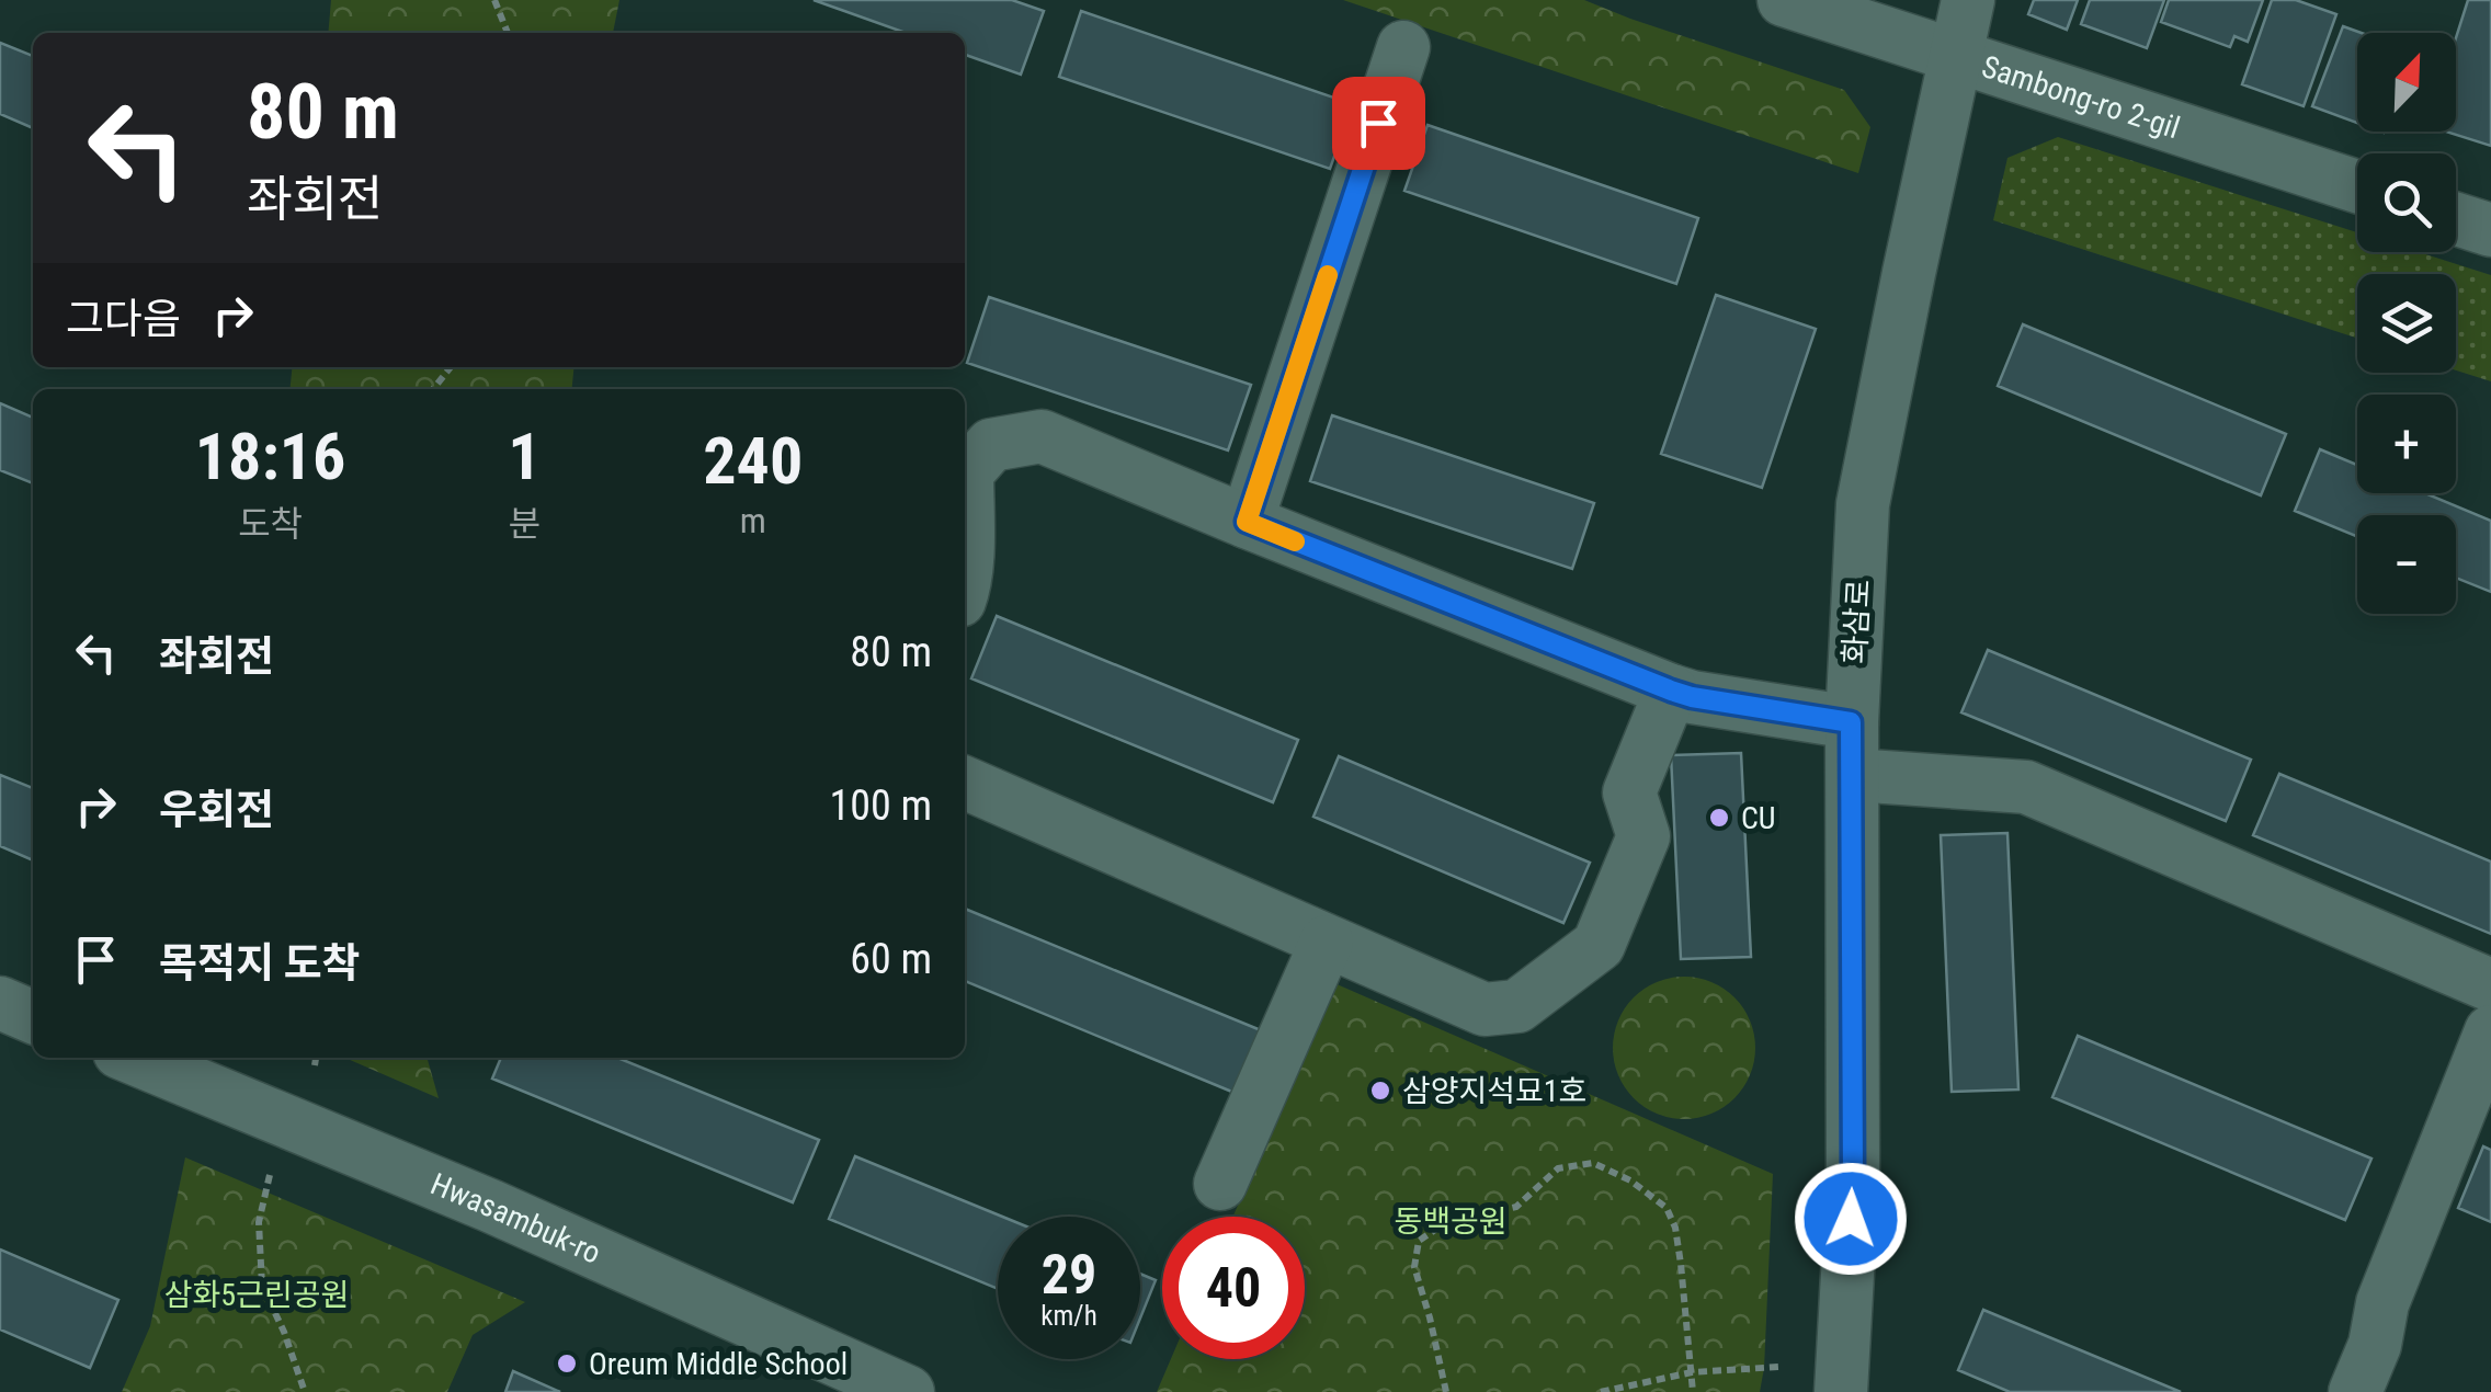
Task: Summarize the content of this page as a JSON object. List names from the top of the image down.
{
  "streets": {
    "street": ["Sambong-ro 2-gil", "화삼로", "Hwasambuk-ro"]
  },
  "crossings": [
    ["Sambong-ro 2-gil", "화삼로"]
  ],
  "parks": ["동백공원", "삼화5근린공원"],
  "places": ["CU", "삼양지석묘1호", "Oreum Middle School"],
  "north": "top right",
  "page": {
    "map_buttons": ["+", "−"],
    "turn": ["80 m", "좌회전"],
    "then": "그다음",
    "eta": [
      "18:16",
      "도착",
      "1",
      "분",
      "240",
      "m"
    ],
    "list": [
      {
        "name": "좌회전",
        "value": "80 m"
      },
      {
        "name": "우회전",
        "value": "100 m"
      },
      {
        "name": "목적지 도착",
        "value": "60 m"
      }
    ],
    "speed": "29 km/h",
    "limit": "40"
  }
}
